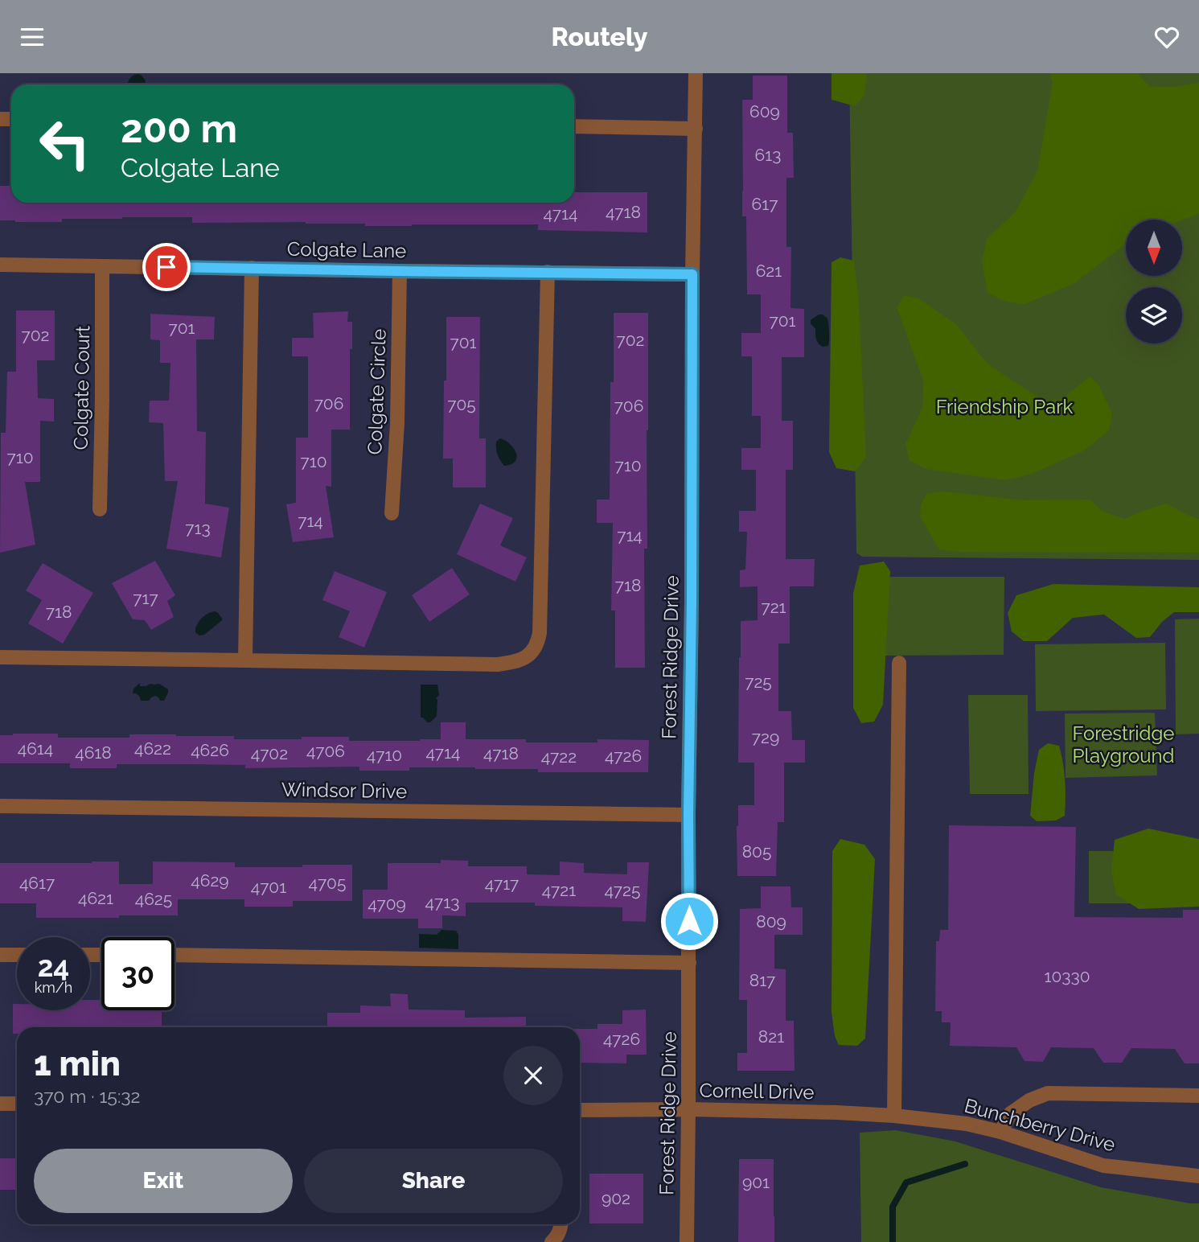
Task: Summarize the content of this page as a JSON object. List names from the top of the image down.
{
  "streets": {
    "street": [
      "Colgate Lane",
      "Colgate Court",
      "Colgate Circle",
      "Forest Ridge Drive",
      "Windsor Drive",
      "Cornell Drive",
      "Bunchberry Drive"
    ]
  },
  "crossings": [
    ["Colgate Lane", "Colgate Court"],
    ["Colgate Lane", "Colgate Circle"],
    ["Colgate Lane", "Forest Ridge Drive"],
    ["Forest Ridge Drive", "Windsor Drive"],
    ["Forest Ridge Drive", "Cornell Drive"],
    ["Cornell Drive", "Bunchberry Drive"]
  ],
  "parks": ["Friendship Park", "Forestridge Playground"],
  "house_numbers": [
    "609",
    "613",
    "617",
    "4718",
    "4714",
    "621",
    "701",
    "701",
    "702",
    "702",
    "701",
    "706",
    "705",
    "706",
    "710",
    "710",
    "710",
    "714",
    "713",
    "714",
    "718",
    "717",
    "721",
    "718",
    "725",
    "729",
    "4614",
    "4622",
    "4626",
    "4706",
    "4618",
    "4714",
    "4702",
    "4718",
    "4710",
    "4726",
    "4722",
    "805",
    "4629",
    "4617",
    "4705",
    "4717",
    "4701",
    "4721",
    "4725",
    "4621",
    "4625",
    "4713",
    "4709",
    "809",
    "10330",
    "817",
    "821",
    "4726",
    "901",
    "902"
  ],
  "north": "bottom",
  "page": {
    "header": "Routely",
    "turn": ["200 m", "Colgate Lane"],
    "speed": "24 km/h",
    "limit": "30",
    "heading": ["1 min", "370 m · 15:32"],
    "buttons": ["Exit", "Share"]
  }
}
